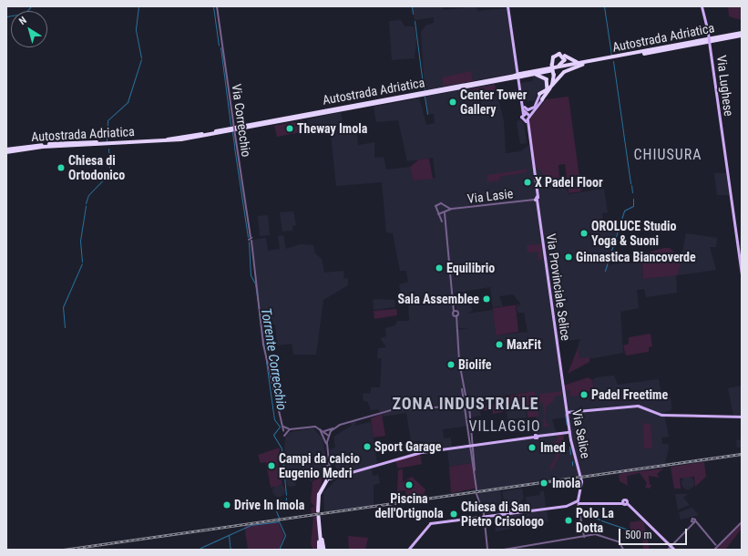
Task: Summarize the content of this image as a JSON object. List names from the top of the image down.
{
  "streets": {
    "highway": ["Autostrada Adriatica"],
    "main road": ["Via Lughese", "Via Provinciale Selice", "Via Selice"],
    "street": ["Via Correcchio", "Via Lasie"]
  },
  "crossings": [
    ["Via Lasie", "Via Provinciale Selice"],
    ["Via Provinciale Selice", "Via Selice"]
  ],
  "districts": ["CHIUSURA", "ZONA INDUSTRIALE", "VILLAGGIO"],
  "water": ["Torrente Correcchio"],
  "places": [
    "Center Tower Gallery",
    "Theway Imola",
    "Chiesa di Ortodonico",
    "X Padel Floor",
    "OROLUCE Studio Yoga & Suoni",
    "Ginnastica Biancoverde",
    "Equilibrio",
    "Sala Assemblee",
    "MaxFit",
    "Biolife",
    "Padel Freetime",
    "Sport Garage",
    "Imed",
    "Campi da calcio Eugenio Medri",
    "Imola",
    "Piscina dell'Ortignola",
    "Drive In Imola",
    "Chiesa di San Pietro Crisologo",
    "Polo La Dotta"
  ],
  "scale_bar": "500 m",
  "north": "top left"
}
